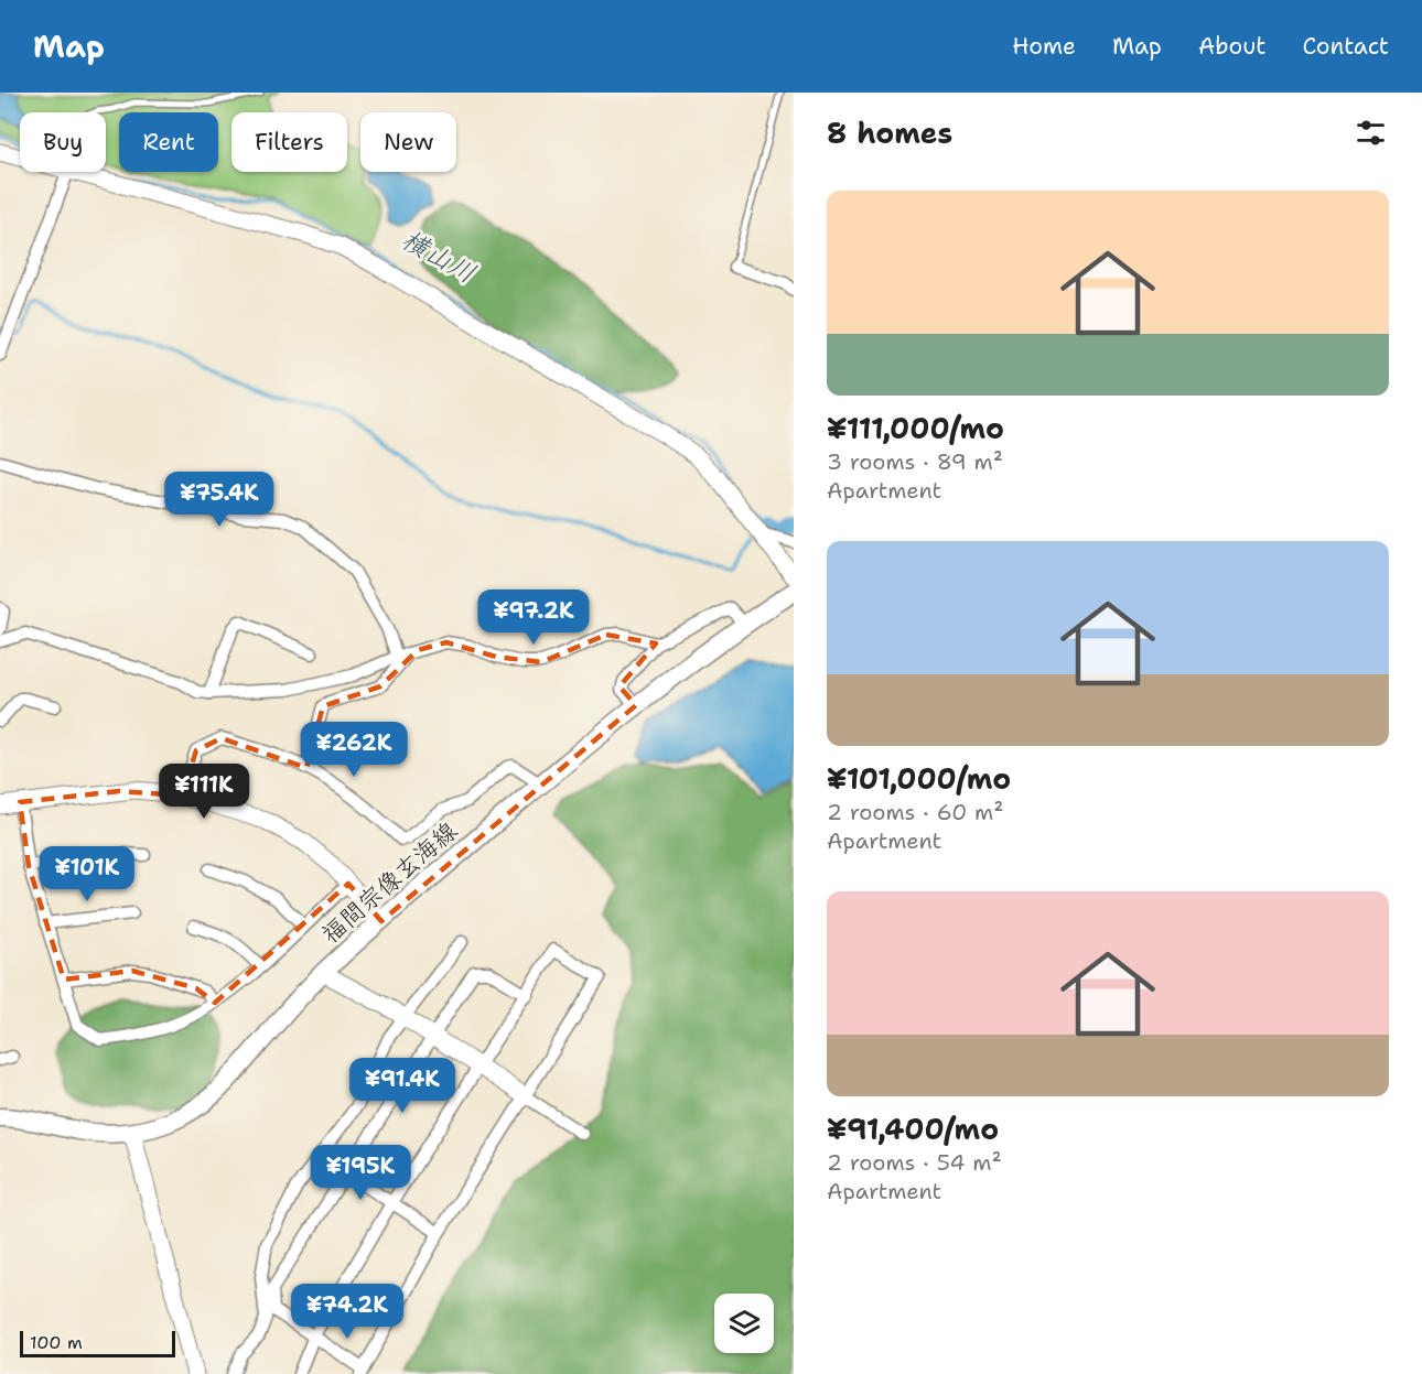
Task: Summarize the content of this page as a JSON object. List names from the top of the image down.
{
  "streets": {
    "main road": ["福間宗像玄海線"]
  },
  "water": ["横山川"],
  "scale_bar": "100 m",
  "page": {
    "header": "Map",
    "nav": [
      "Home",
      "Map",
      "About",
      "Contact"
    ],
    "heading": "8 homes",
    "chip": [
      "Buy",
      "Rent",
      "Filters",
      "New"
    ],
    "list": [
      {
        "name": "¥111,000/mo",
        "note": "3 rooms · 89 m² · Apartment"
      },
      {
        "name": "¥101,000/mo",
        "note": "2 rooms · 60 m² · Apartment"
      },
      {
        "name": "¥91,400/mo",
        "note": "2 rooms · 54 m² · Apartment"
      }
    ],
    "price": [
      "¥75.4K",
      "¥97.2K",
      "¥262K",
      "¥111K",
      "¥101K",
      "¥91.4K",
      "¥195K",
      "¥74.2K"
    ],
    "scale": "100 m"
  }
}
